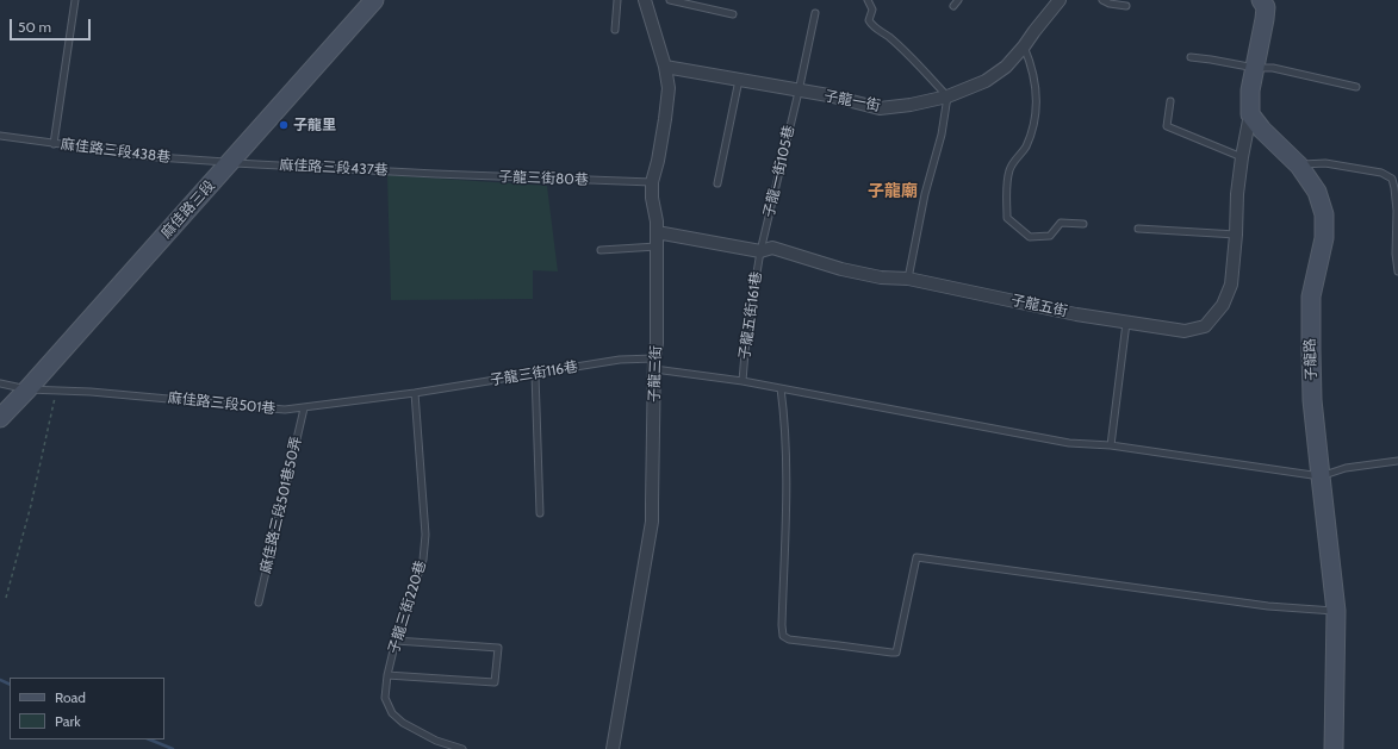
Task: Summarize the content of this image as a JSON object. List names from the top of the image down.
{
  "streets": {
    "street": [
      "子龍一街",
      "麻佳路三段",
      "子龍五街",
      "子龍路",
      "子龍三街"
    ],
    "lane": [
      "麻佳路三段438巷",
      "麻佳路三段437巷",
      "子龍一街105巷",
      "子龍三街80巷",
      "子龍五街161巷",
      "子龍三街116巷",
      "麻佳路三段501巷",
      "麻佳路三段501巷50弄",
      "子龍三街220巷"
    ]
  },
  "crossings": [
    ["子龍一街", "子龍一街105巷"],
    ["子龍一街", "子龍三街"],
    ["麻佳路三段438巷", "麻佳路三段437巷"],
    ["麻佳路三段438巷", "麻佳路三段"],
    ["麻佳路三段437巷", "子龍三街80巷"],
    ["麻佳路三段437巷", "麻佳路三段"],
    ["子龍一街105巷", "子龍五街"],
    ["子龍一街105巷", "子龍五街161巷"],
    ["子龍三街80巷", "子龍三街"],
    ["麻佳路三段", "麻佳路三段501巷"],
    ["子龍五街", "子龍五街161巷"],
    ["子龍五街", "子龍路"],
    ["子龍五街", "子龍三街"],
    ["子龍五街161巷", "子龍三街116巷"],
    ["子龍路", "子龍三街116巷"],
    ["子龍三街116巷", "子龍三街"],
    ["子龍三街116巷", "麻佳路三段501巷"],
    ["子龍三街116巷", "子龍三街220巷"],
    ["麻佳路三段501巷", "麻佳路三段501巷50弄"],
    ["麻佳路三段501巷", "子龍三街220巷"]
  ],
  "districts": ["子龍廟"],
  "places": ["子龍里"],
  "legend": ["Road", "Park"],
  "scale_bar": "50 m"
}
